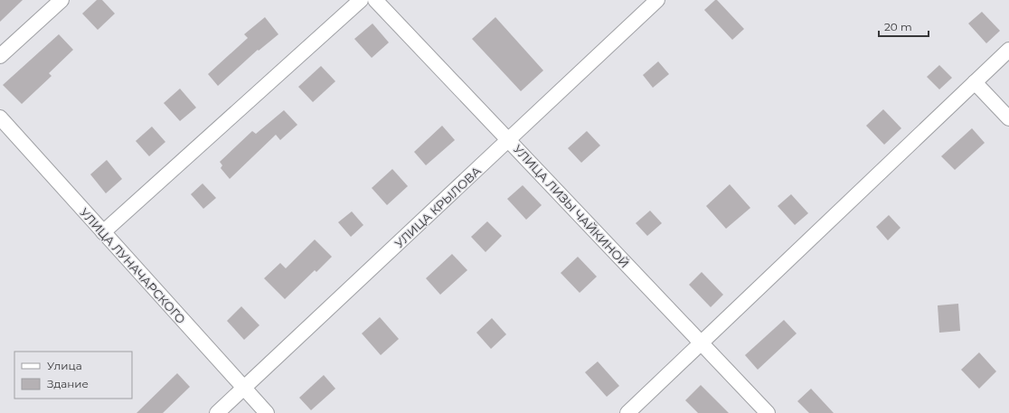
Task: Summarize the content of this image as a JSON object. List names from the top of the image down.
{
  "streets": {
    "street": ["УЛИЦА ЛИЗЫ ЧАЙКИНОЙ", "УЛИЦА КРЫЛОВА", "УЛИЦА ЛУНАЧАРСКОГО"]
  },
  "crossings": [
    ["УЛИЦА ЛИЗЫ ЧАЙКИНОЙ", "УЛИЦА КРЫЛОВА"],
    ["УЛИЦА КРЫЛОВА", "УЛИЦА ЛУНАЧАРСКОГО"]
  ],
  "legend": ["Улица", "Здание"],
  "scale_bar": "20 m"
}
